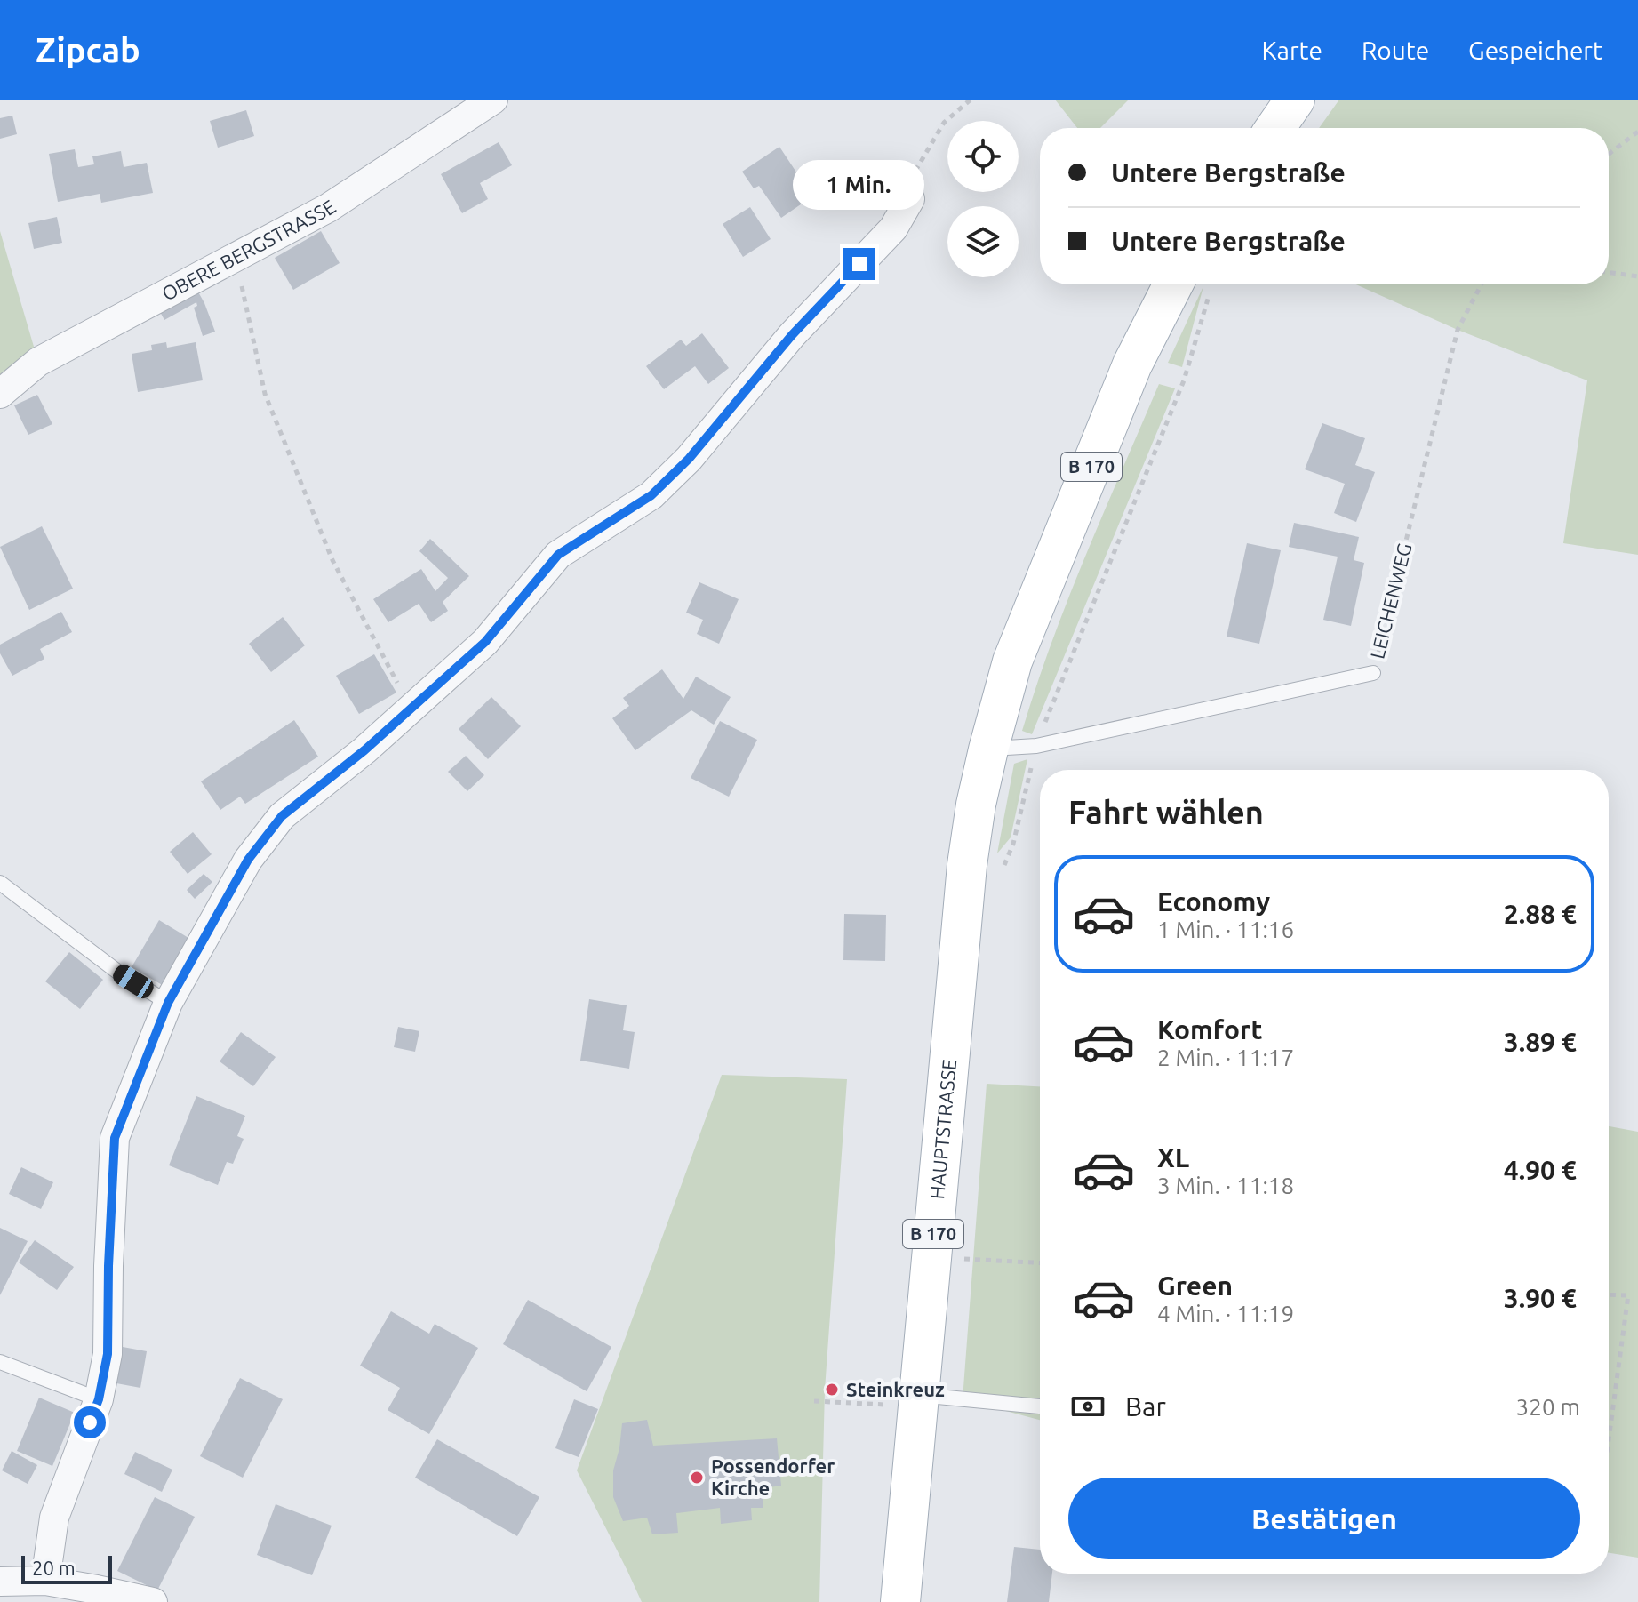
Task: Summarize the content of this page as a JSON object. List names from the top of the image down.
{
  "streets": {
    "main road": ["B 170", "HAUPTSTRASSE"],
    "street": ["OBERE BERGSTRASSE"],
    "lane": ["LEICHENWEG"]
  },
  "crossings": [
    ["LEICHENWEG", "HAUPTSTRASSE"]
  ],
  "places": ["Steinkreuz", "Possendorfer Kirche"],
  "scale_bar": "20 m",
  "page": {
    "header": "Zipcab",
    "nav": ["Karte", "Route", "Gespeichert"],
    "banner": ["Untere Bergstraße", "Untere Bergstraße"],
    "bubble": "1 Min.",
    "heading": "Fahrt wählen",
    "list": [
      {
        "name": "Economy",
        "note": "1 Min. · 11:16",
        "value": "2.88 €"
      },
      {
        "name": "Komfort",
        "note": "2 Min. · 11:17",
        "value": "3.89 €"
      },
      {
        "name": "XL",
        "note": "3 Min. · 11:18",
        "value": "4.90 €"
      },
      {
        "name": "Green",
        "note": "4 Min. · 11:19",
        "value": "3.90 €"
      }
    ],
    "pay": ["Bar", "320 m"],
    "buttons": "Bestätigen",
    "scale": "20 m"
  }
}
